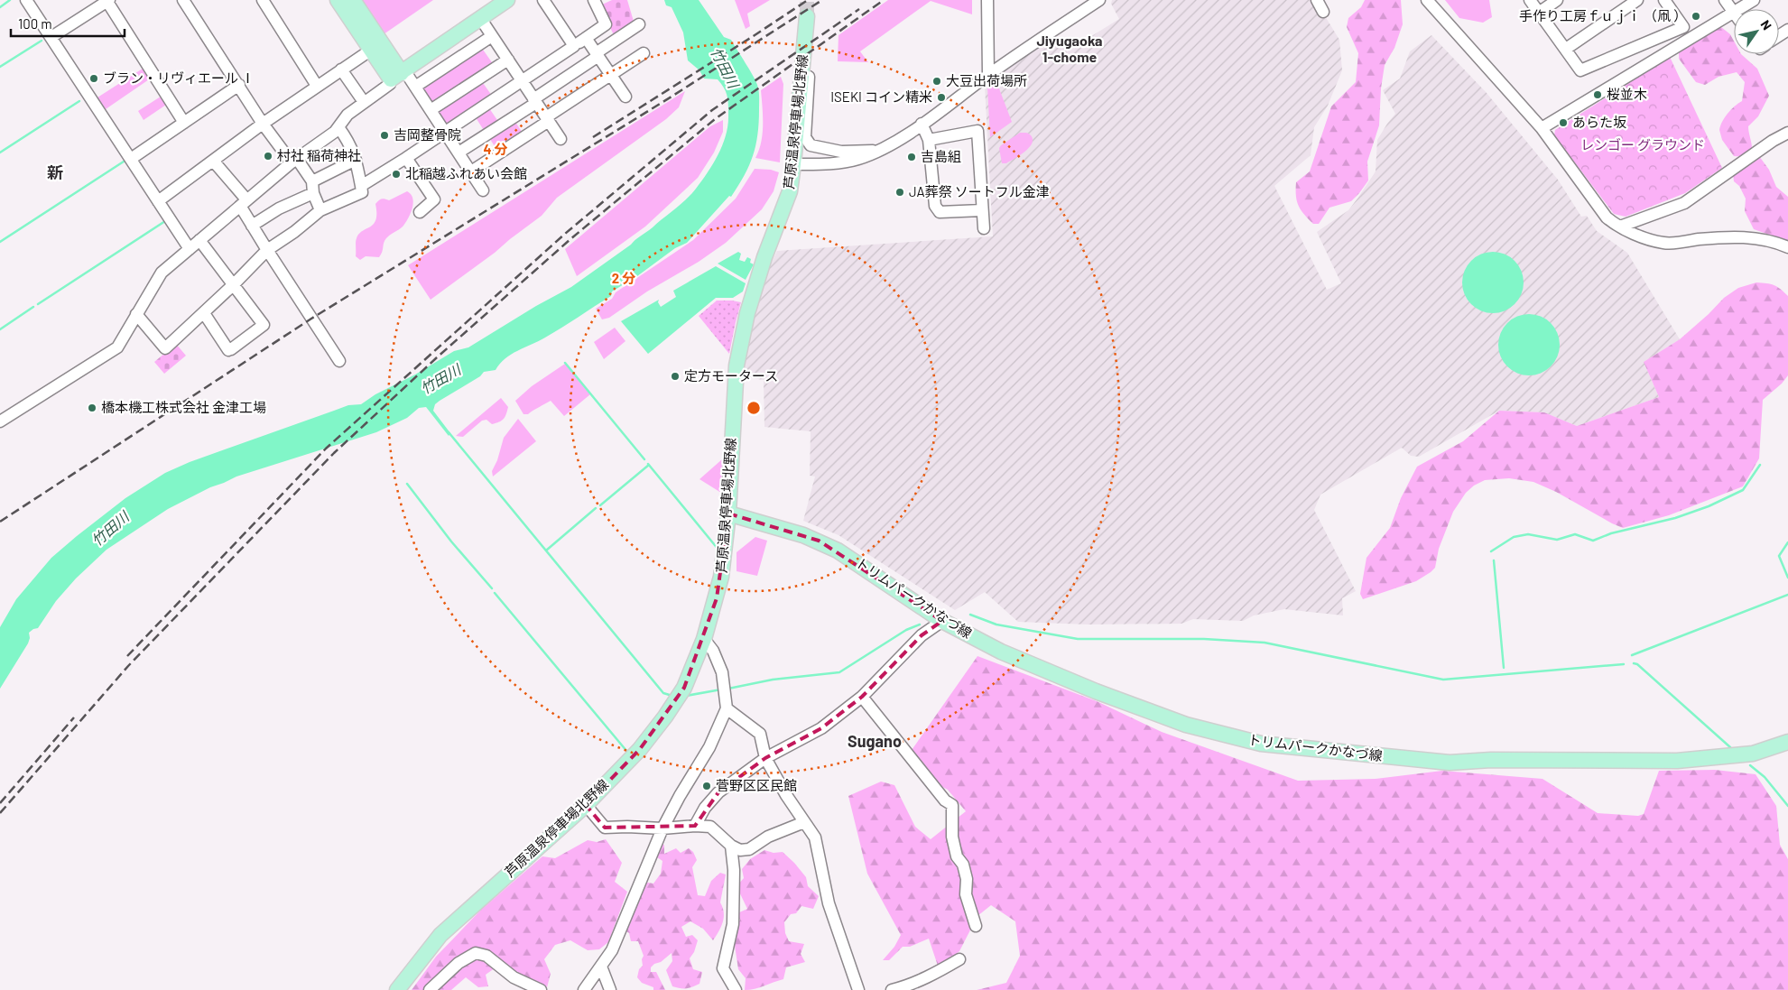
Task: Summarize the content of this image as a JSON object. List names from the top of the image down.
{
  "streets": {
    "main road": ["芦原温泉停車場北野線", "トリムパークかなづ線"]
  },
  "crossings": [
    ["芦原温泉停車場北野線", "トリムパークかなづ線"]
  ],
  "districts": ["Jiyugaoka 1-chome", "新", "Sugano"],
  "water": ["竹田川"],
  "parks": ["レンゴー グラウンド"],
  "places": [
    "手作り工房ｆｕｊｉ （凧 ）",
    "ブラン・リヴィエール Ⅰ",
    "大豆出荷場所",
    "桜並木",
    "ISEKI コイン精米",
    "あらた坂",
    "吉岡整骨院",
    "村社 稲荷神社",
    "吉島組",
    "北稲越ふれあい会館",
    "JA葬祭 ソートフル金津",
    "定方モータース",
    "橋本機工株式会社 金津工場",
    "菅野区区民館"
  ],
  "scale_bar": "100 m",
  "north": "top right",
  "rings": ["4 分", "2 分"]
}
